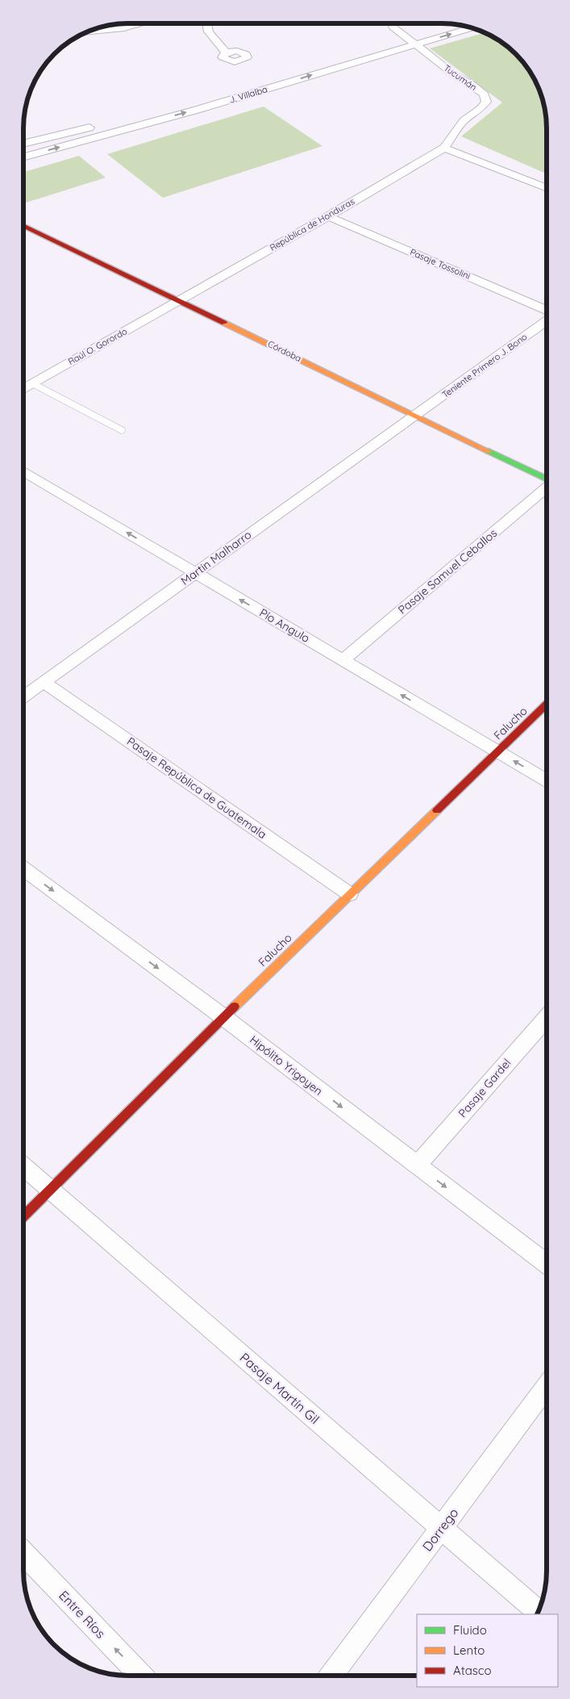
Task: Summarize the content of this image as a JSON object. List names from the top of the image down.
{
  "streets": {
    "street": [
      "Tucumán",
      "J. Villalba",
      "República de Honduras",
      "Pasaje Tossolini",
      "Raúl O. Gorordo",
      "Córdoba",
      "Teniente Primero J. Bono",
      "Martin Malharro",
      "Pasaje Samuel Ceballos",
      "Pío Angulo",
      "Falucho",
      "Pasaje República de Guatemala",
      "Hipólito Yrigoyen",
      "Pasaje Gardel",
      "Pasaje Martín Gil",
      "Dorrego",
      "Entre Ríos"
    ]
  },
  "crossings": [
    ["Tucumán", "J. Villalba"],
    ["Tucumán", "República de Honduras"],
    ["República de Honduras", "Pasaje Tossolini"],
    ["República de Honduras", "Raúl O. Gorordo"],
    ["República de Honduras", "Córdoba"],
    ["Raúl O. Gorordo", "Córdoba"],
    ["Córdoba", "Teniente Primero J. Bono"],
    ["Córdoba", "Martin Malharro"],
    ["Teniente Primero J. Bono", "Martin Malharro"],
    ["Martin Malharro", "Pío Angulo"],
    ["Martin Malharro", "Pasaje República de Guatemala"],
    ["Pasaje Samuel Ceballos", "Pío Angulo"],
    ["Pío Angulo", "Falucho"],
    ["Falucho", "Pasaje República de Guatemala"],
    ["Falucho", "Hipólito Yrigoyen"],
    ["Falucho", "Pasaje Martín Gil"],
    ["Hipólito Yrigoyen", "Pasaje Gardel"],
    ["Pasaje Martín Gil", "Dorrego"]
  ],
  "one_way": ["Pío Angulo", "Hipólito Yrigoyen", "Entre Ríos"],
  "legend": ["Fluido", "Lento", "Atasco"]
}
